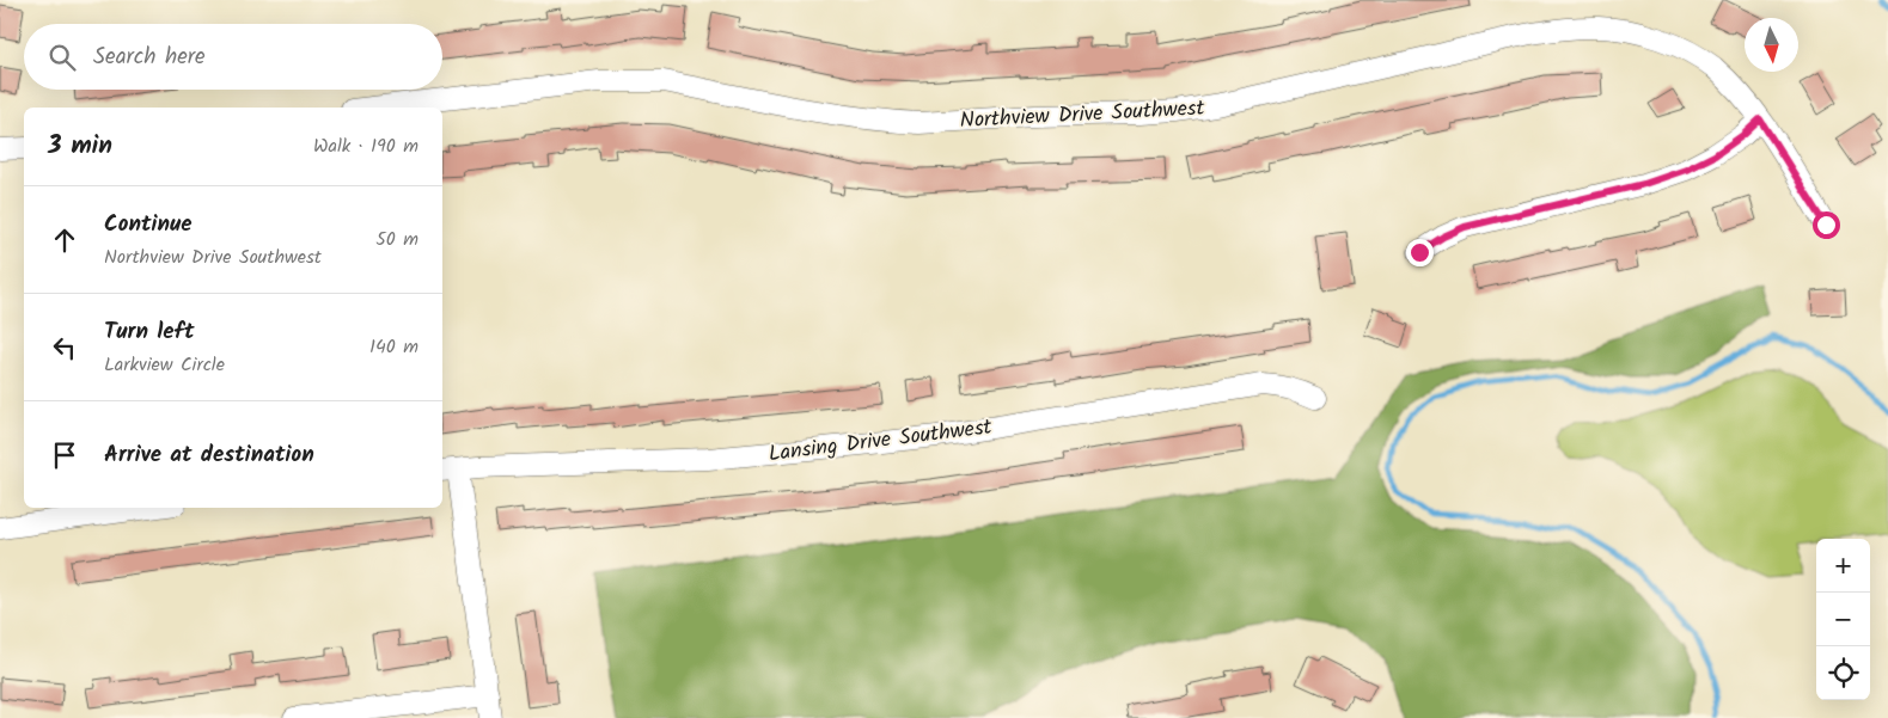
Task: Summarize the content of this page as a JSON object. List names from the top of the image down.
{
  "streets": {
    "street": ["Northview Drive Southwest", "Lansing Drive Southwest"]
  },
  "north": "bottom",
  "page": {
    "search": "Search here",
    "heading": ["3 min", "Walk · 190 m"],
    "list": [
      ["Continue", "Northview Drive Southwest", "50 m"],
      ["Turn left", "Larkview Circle", "140 m"],
      "Arrive at destination"
    ],
    "map_buttons": ["+", "−"]
  }
}
